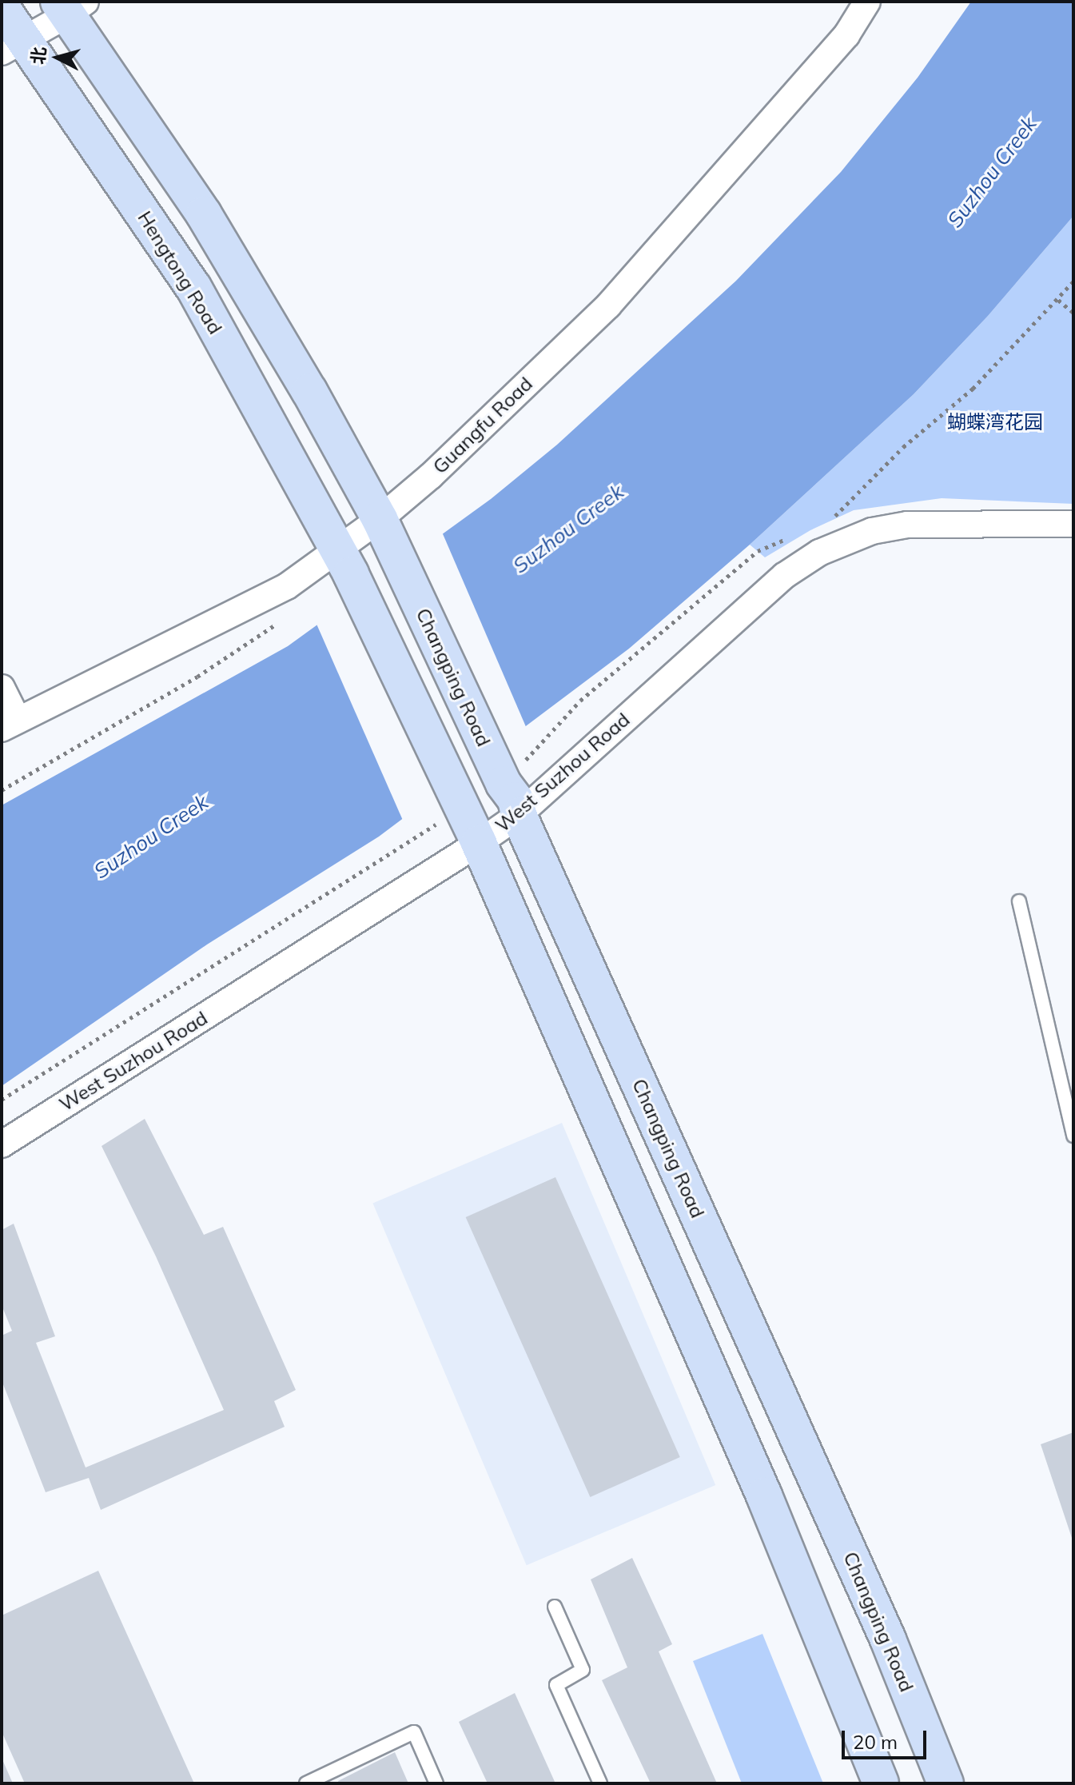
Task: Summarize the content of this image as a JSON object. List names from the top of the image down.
{
  "streets": {
    "main road": ["Hengtong Road", "Changping Road"],
    "street": ["Guangfu Road", "West Suzhou Road"]
  },
  "crossings": [
    ["Hengtong Road", "Guangfu Road"],
    ["Guangfu Road", "Changping Road"],
    ["Changping Road", "West Suzhou Road"]
  ],
  "water": ["Suzhou Creek"],
  "parks": ["蝴蝶湾花园"],
  "scale_bar": "20 m",
  "north": "left"
}
